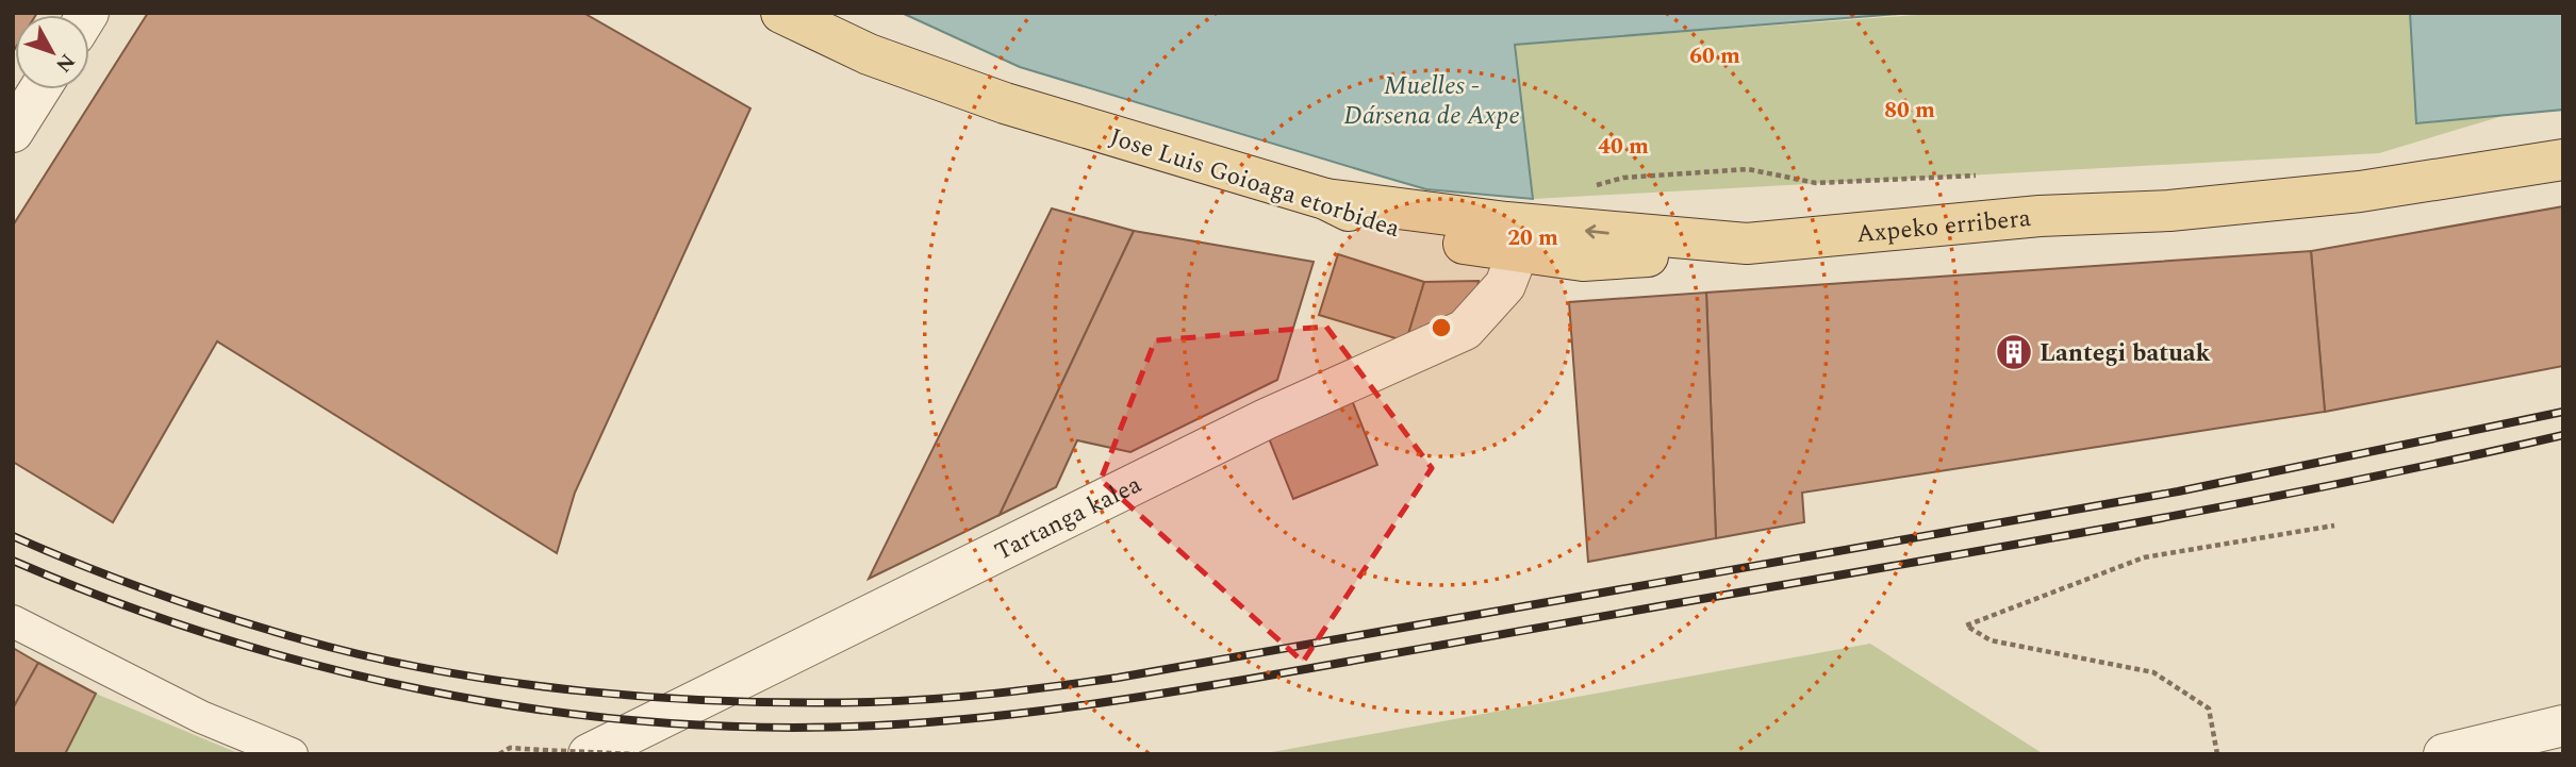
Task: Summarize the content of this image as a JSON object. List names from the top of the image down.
{
  "streets": {
    "main road": ["Jose Luis Goioaga etorbidea", "Axpeko erribera"],
    "street": ["Tartanga kalea"]
  },
  "crossings": [
    ["Jose Luis Goioaga etorbidea", "Axpeko erribera"],
    ["Jose Luis Goioaga etorbidea", "Tartanga kalea"]
  ],
  "water": ["Muelles - Dársena de Axpe"],
  "places": {
    "building": ["Lantegi batuak"]
  },
  "north": "bottom right",
  "rings": [
    "60 m",
    "80 m",
    "40 m",
    "20 m"
  ]
}
